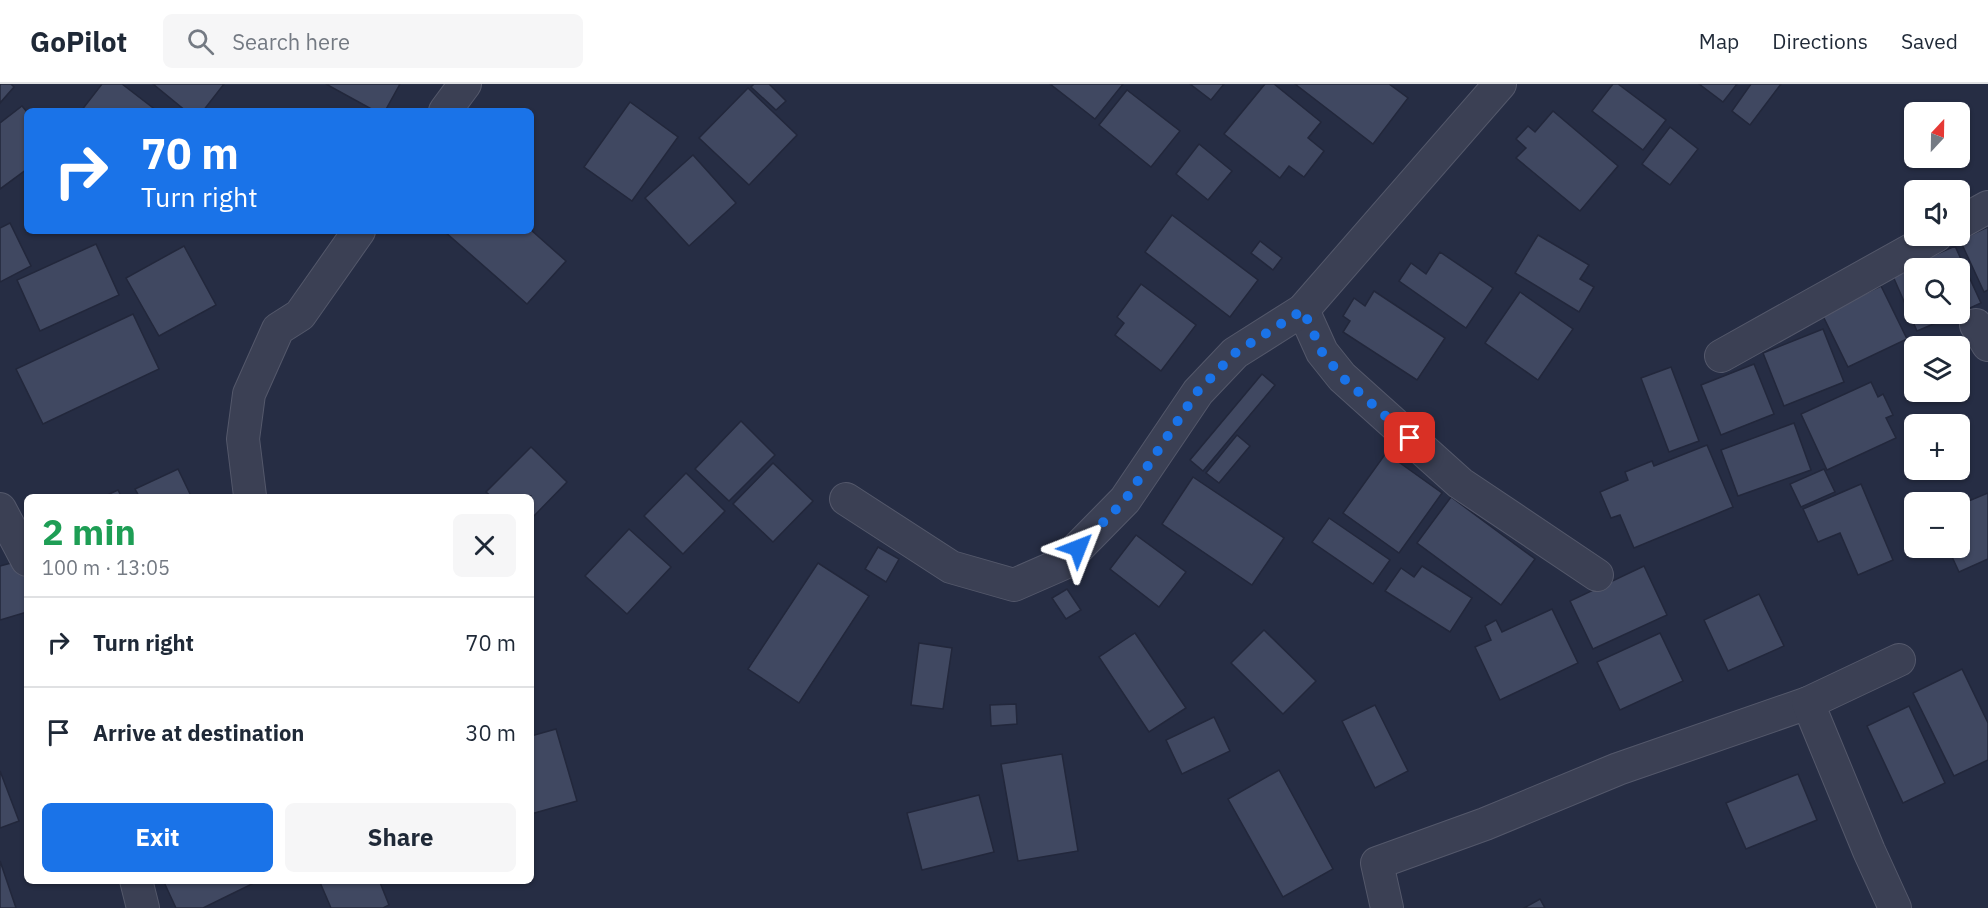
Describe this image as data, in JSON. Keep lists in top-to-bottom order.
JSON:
{
  "north": "top",
  "page": {
    "header": "GoPilot",
    "search": "Search here",
    "nav": ["Map", "Directions", "Saved"],
    "map_buttons": ["+", "−"],
    "turn": ["70 m", "Turn right"],
    "heading": ["2 min", "100 m · 13:05"],
    "list": [
      {
        "name": "Turn right",
        "value": "70 m"
      },
      {
        "name": "Arrive at destination",
        "value": "30 m"
      }
    ],
    "buttons": ["Exit", "Share"]
  }
}
